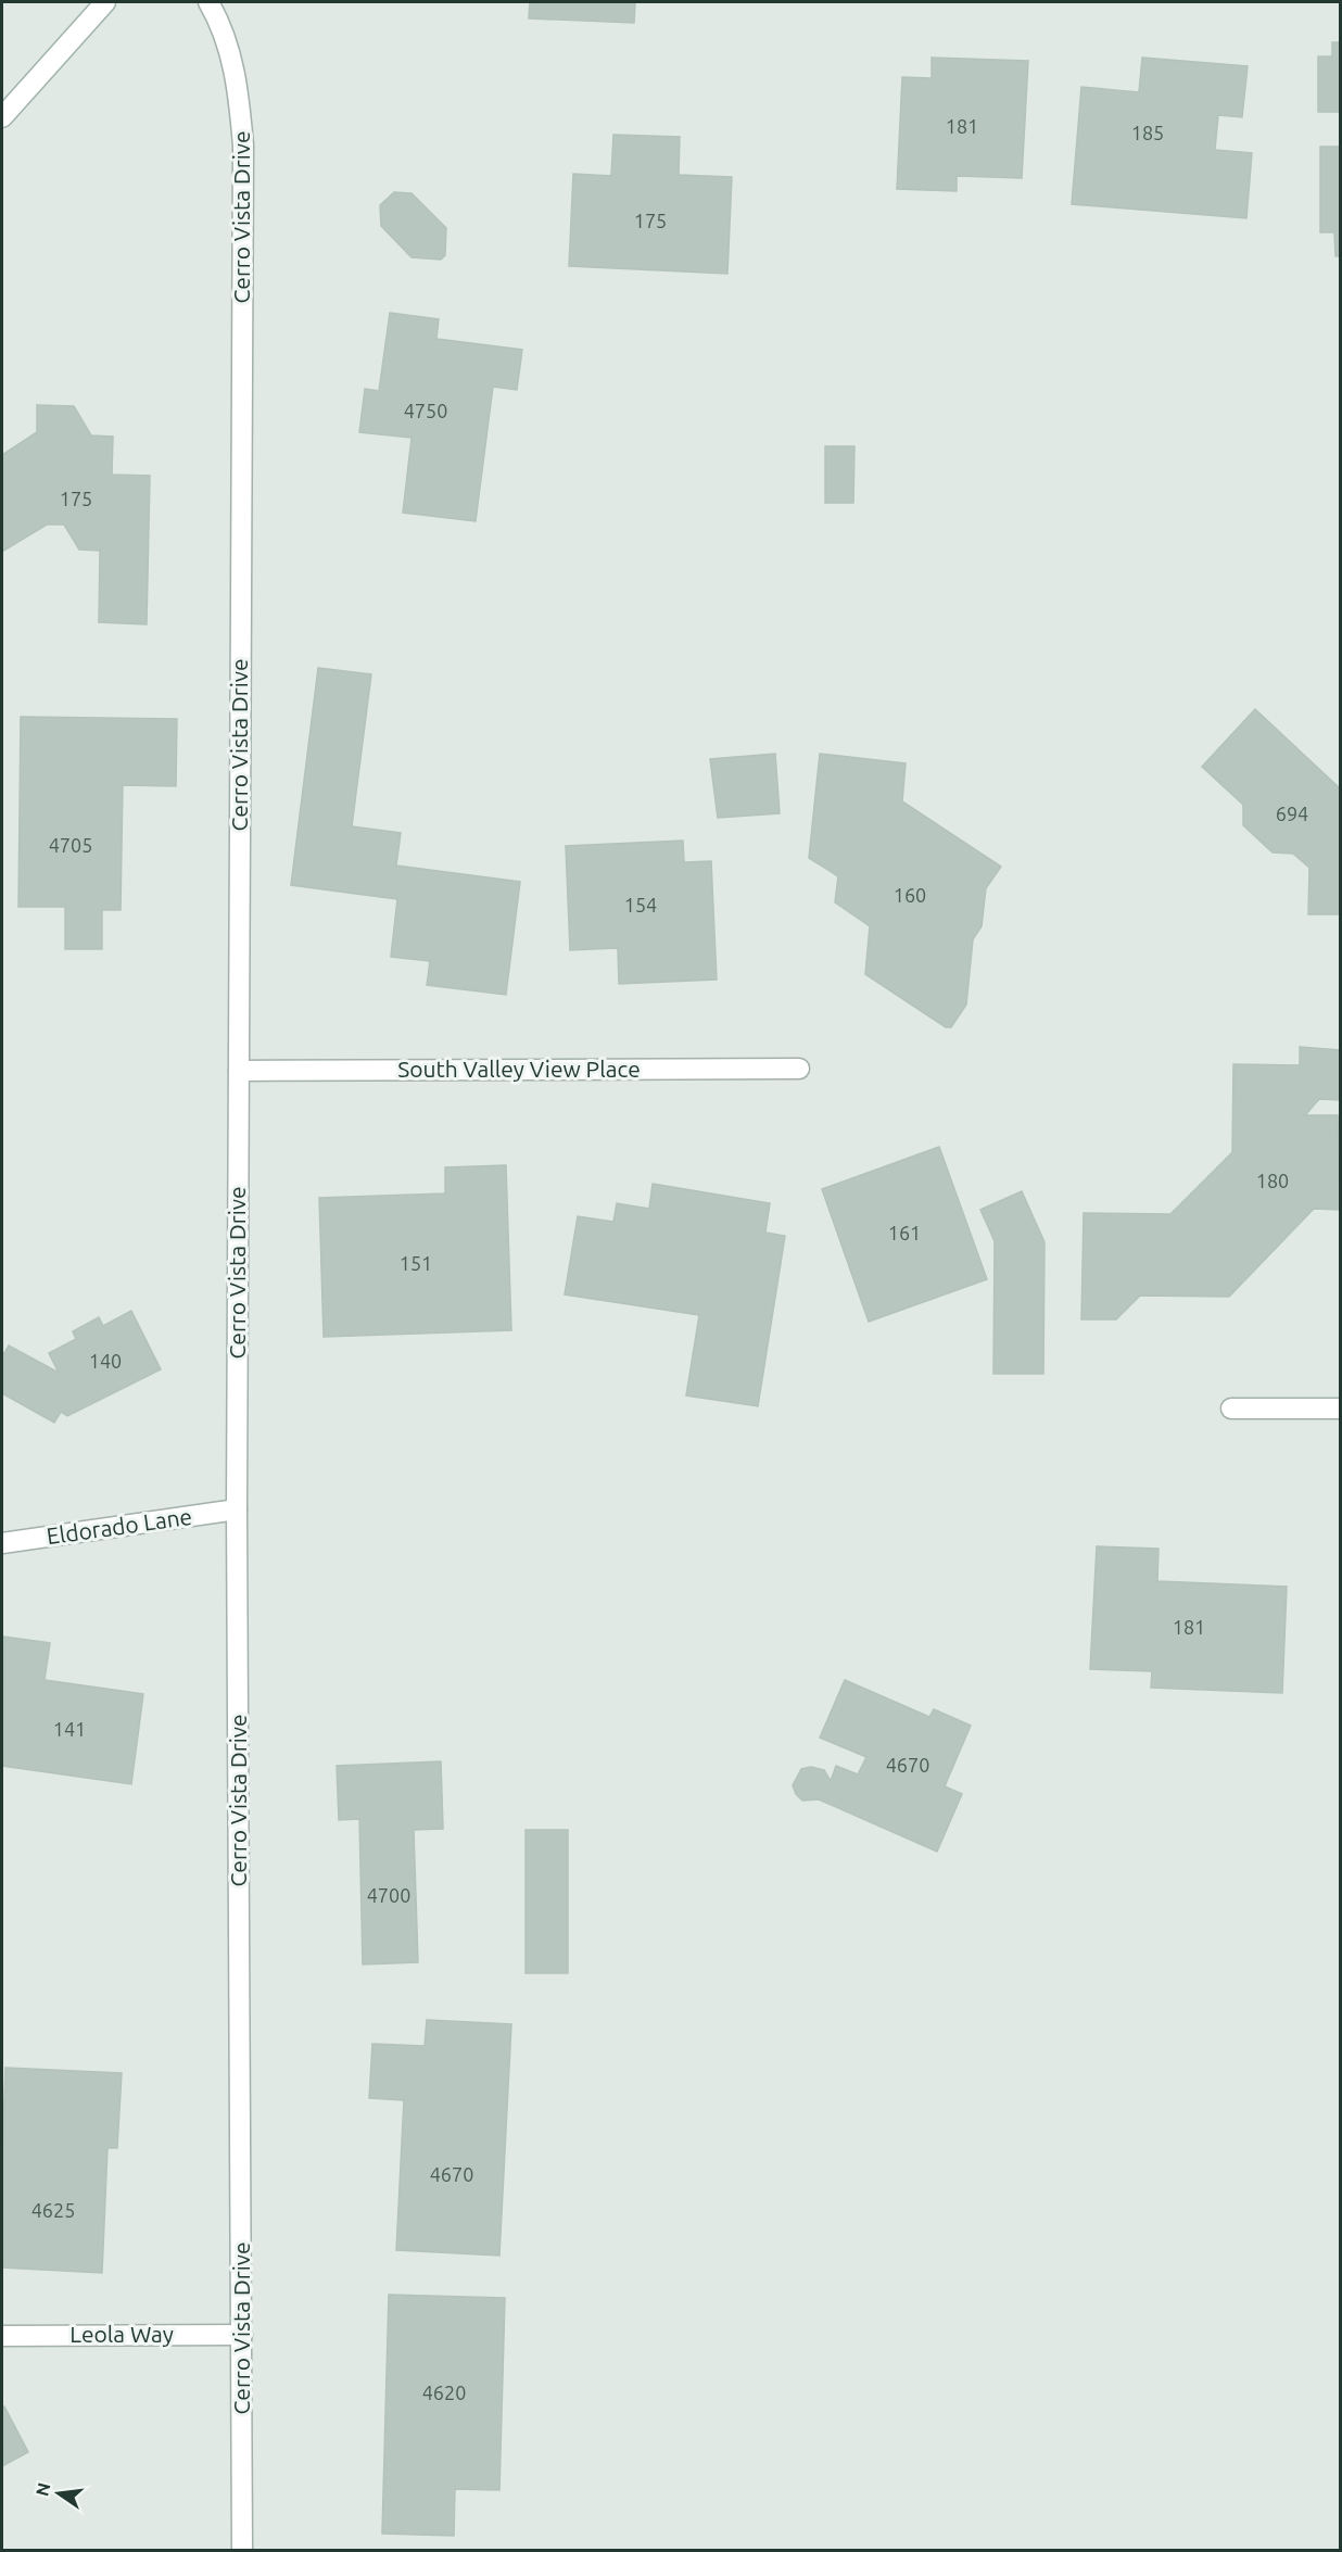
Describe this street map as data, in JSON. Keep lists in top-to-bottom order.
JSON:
{
  "streets": {
    "street": [
      "Cerro Vista Drive",
      "South Valley View Place",
      "Eldorado Lane",
      "Leola Way"
    ]
  },
  "crossings": [
    ["Cerro Vista Drive", "South Valley View Place"],
    ["Cerro Vista Drive", "Eldorado Lane"],
    ["Cerro Vista Drive", "Leola Way"]
  ],
  "house_numbers": [
    "181",
    "185",
    "175",
    "4750",
    "175",
    "694",
    "4705",
    "160",
    "154",
    "180",
    "161",
    "151",
    "140",
    "181",
    "141",
    "4670",
    "4700",
    "4670",
    "4625",
    "4620"
  ],
  "north": "left"
}
